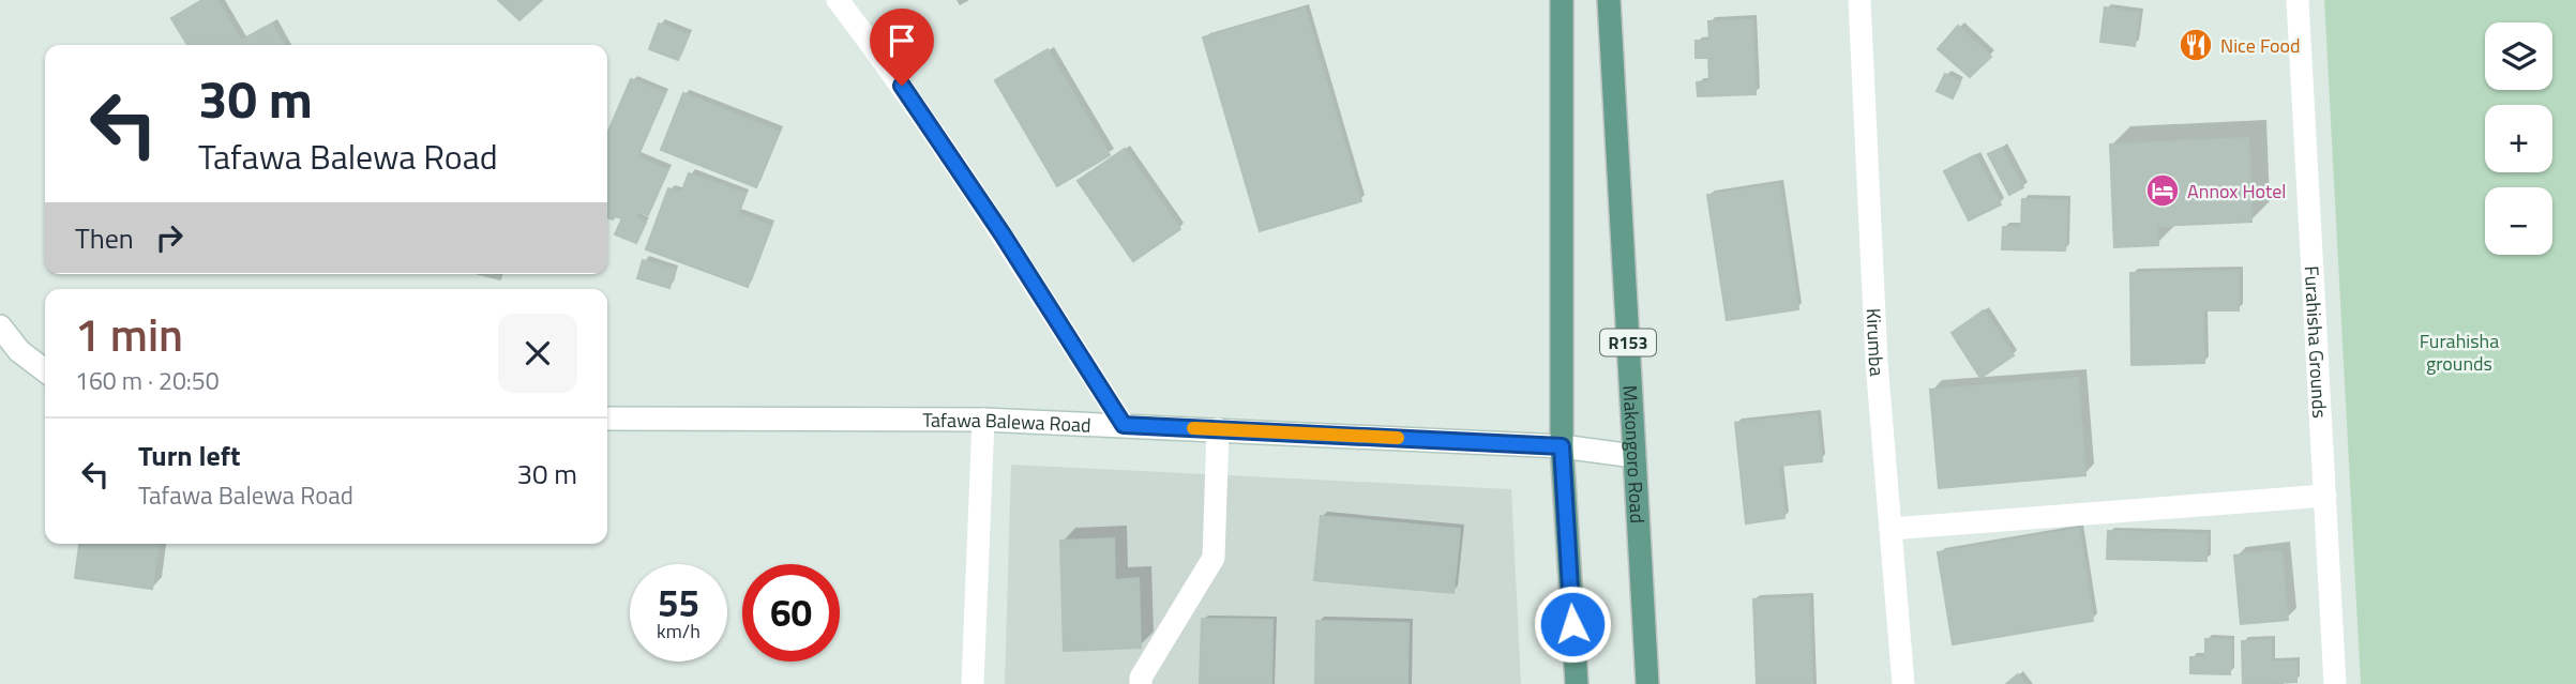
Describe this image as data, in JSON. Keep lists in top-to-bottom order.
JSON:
{
  "streets": {
    "main road": ["R153", "Makongoro Road"],
    "street": ["Furahisha Grounds", "Kirumba", "Tafawa Balewa Road"]
  },
  "crossings": [
    ["Tafawa Balewa Road", "Makongoro Road"]
  ],
  "parks": ["Furahisha grounds"],
  "places": {
    "restaurant": ["Nice Food"],
    "hotel": ["Annox Hotel"]
  },
  "page": {
    "map_buttons": ["+", "−"],
    "turn": ["30 m", "Tafawa Balewa Road"],
    "then": "Then",
    "heading": ["1 min", "160 m · 20:50"],
    "list": [
      {
        "name": "Turn left",
        "note": "Tafawa Balewa Road",
        "value": "30 m"
      }
    ],
    "speed": "55 km/h",
    "limit": "60"
  }
}
